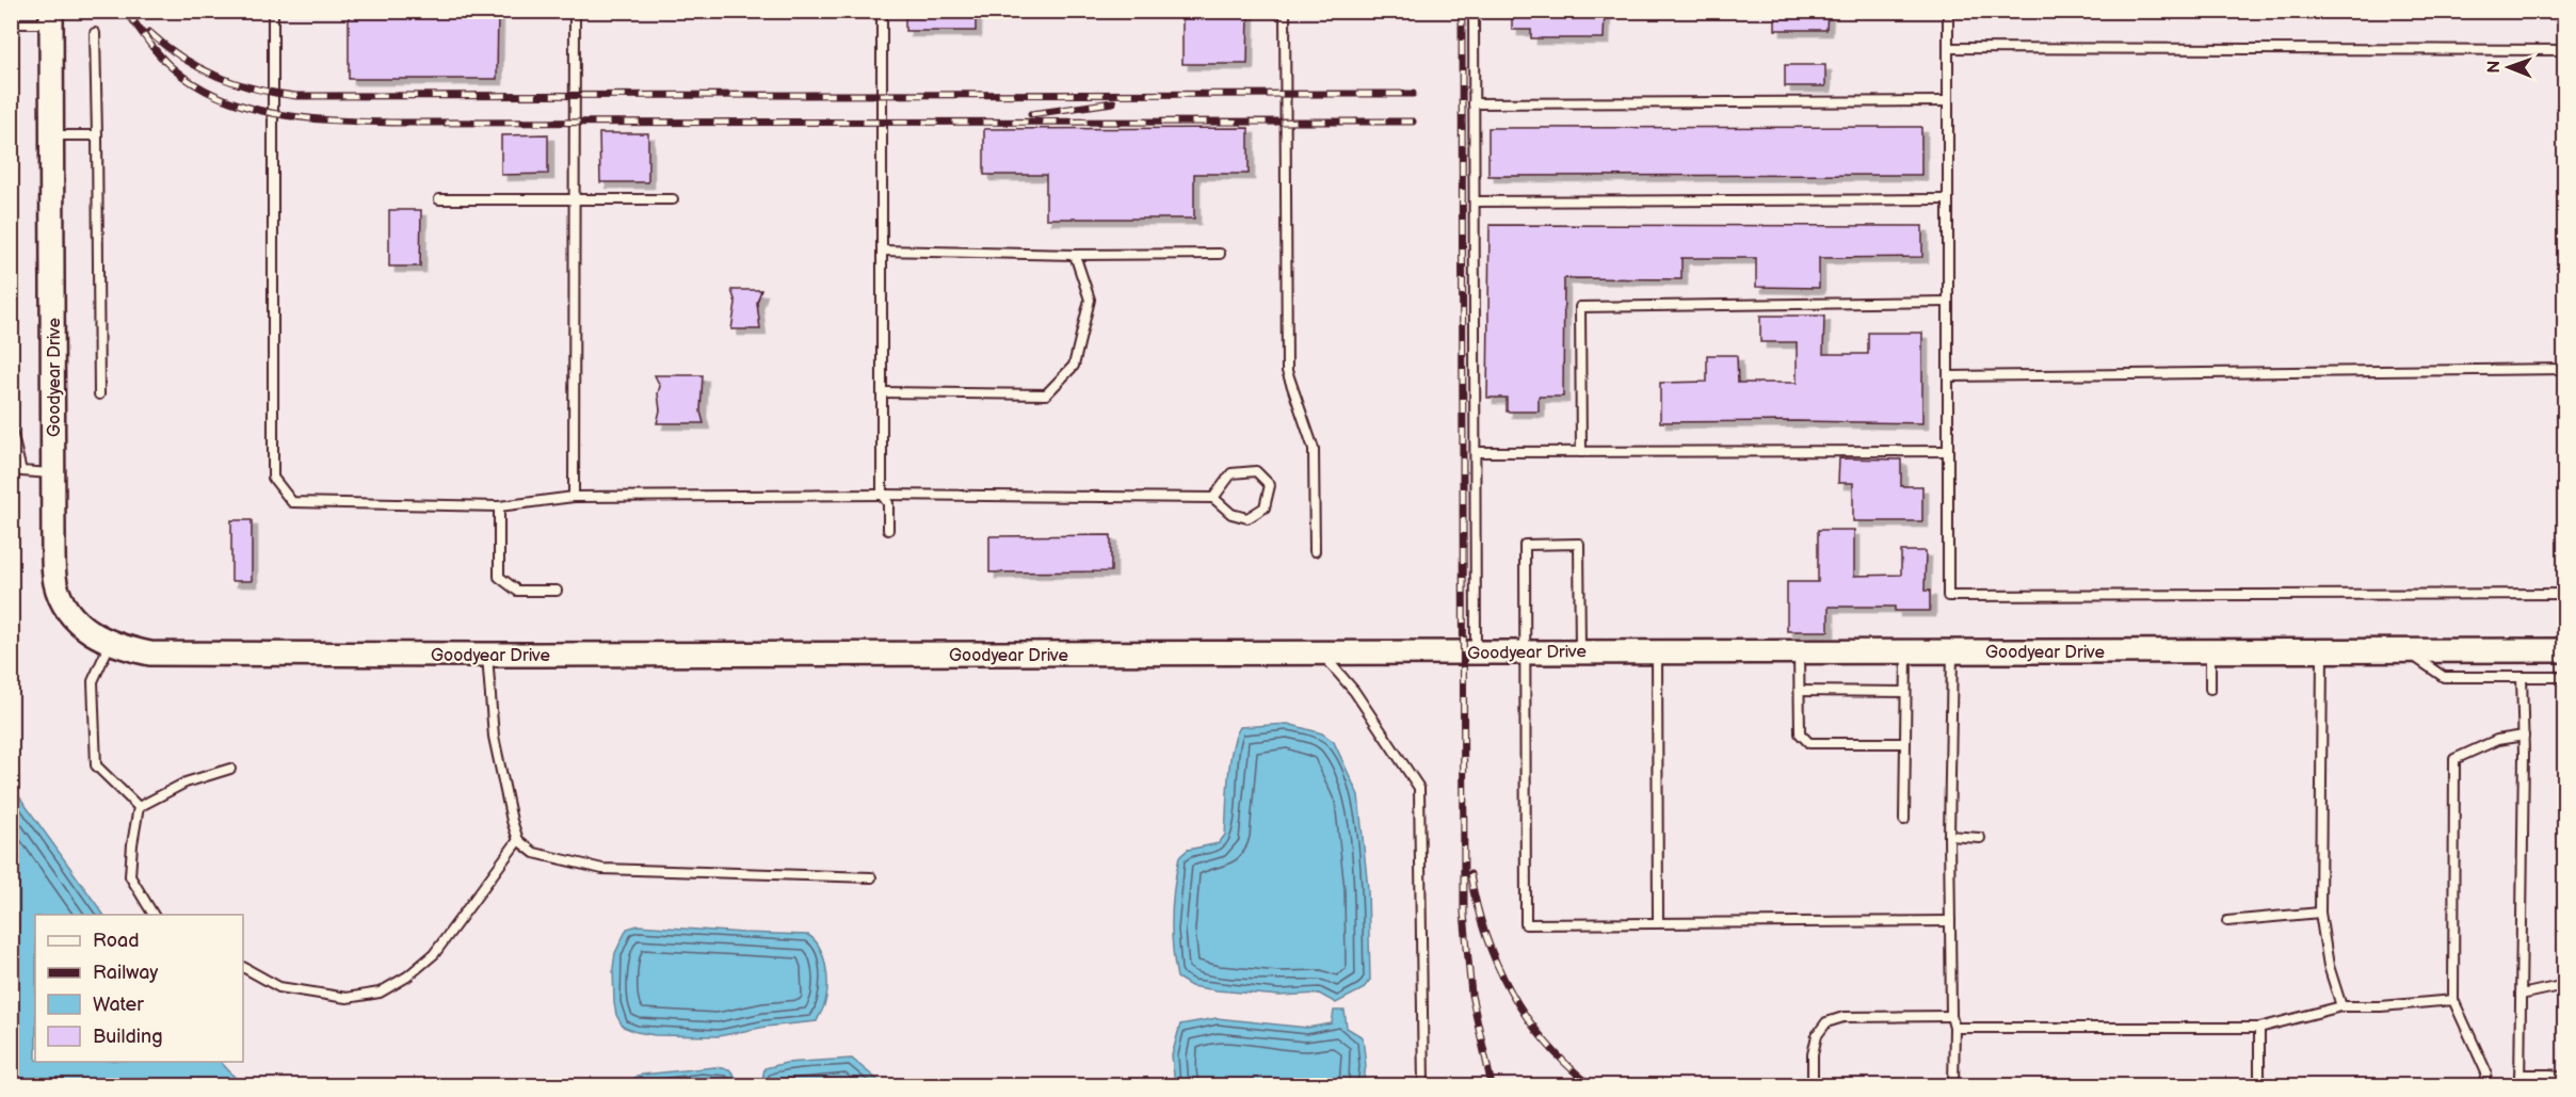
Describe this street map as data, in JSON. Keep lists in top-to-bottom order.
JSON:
{
  "streets": {
    "street": ["Goodyear Drive"]
  },
  "legend": [
    "Road",
    "Railway",
    "Water",
    "Building"
  ],
  "north": "left"
}
